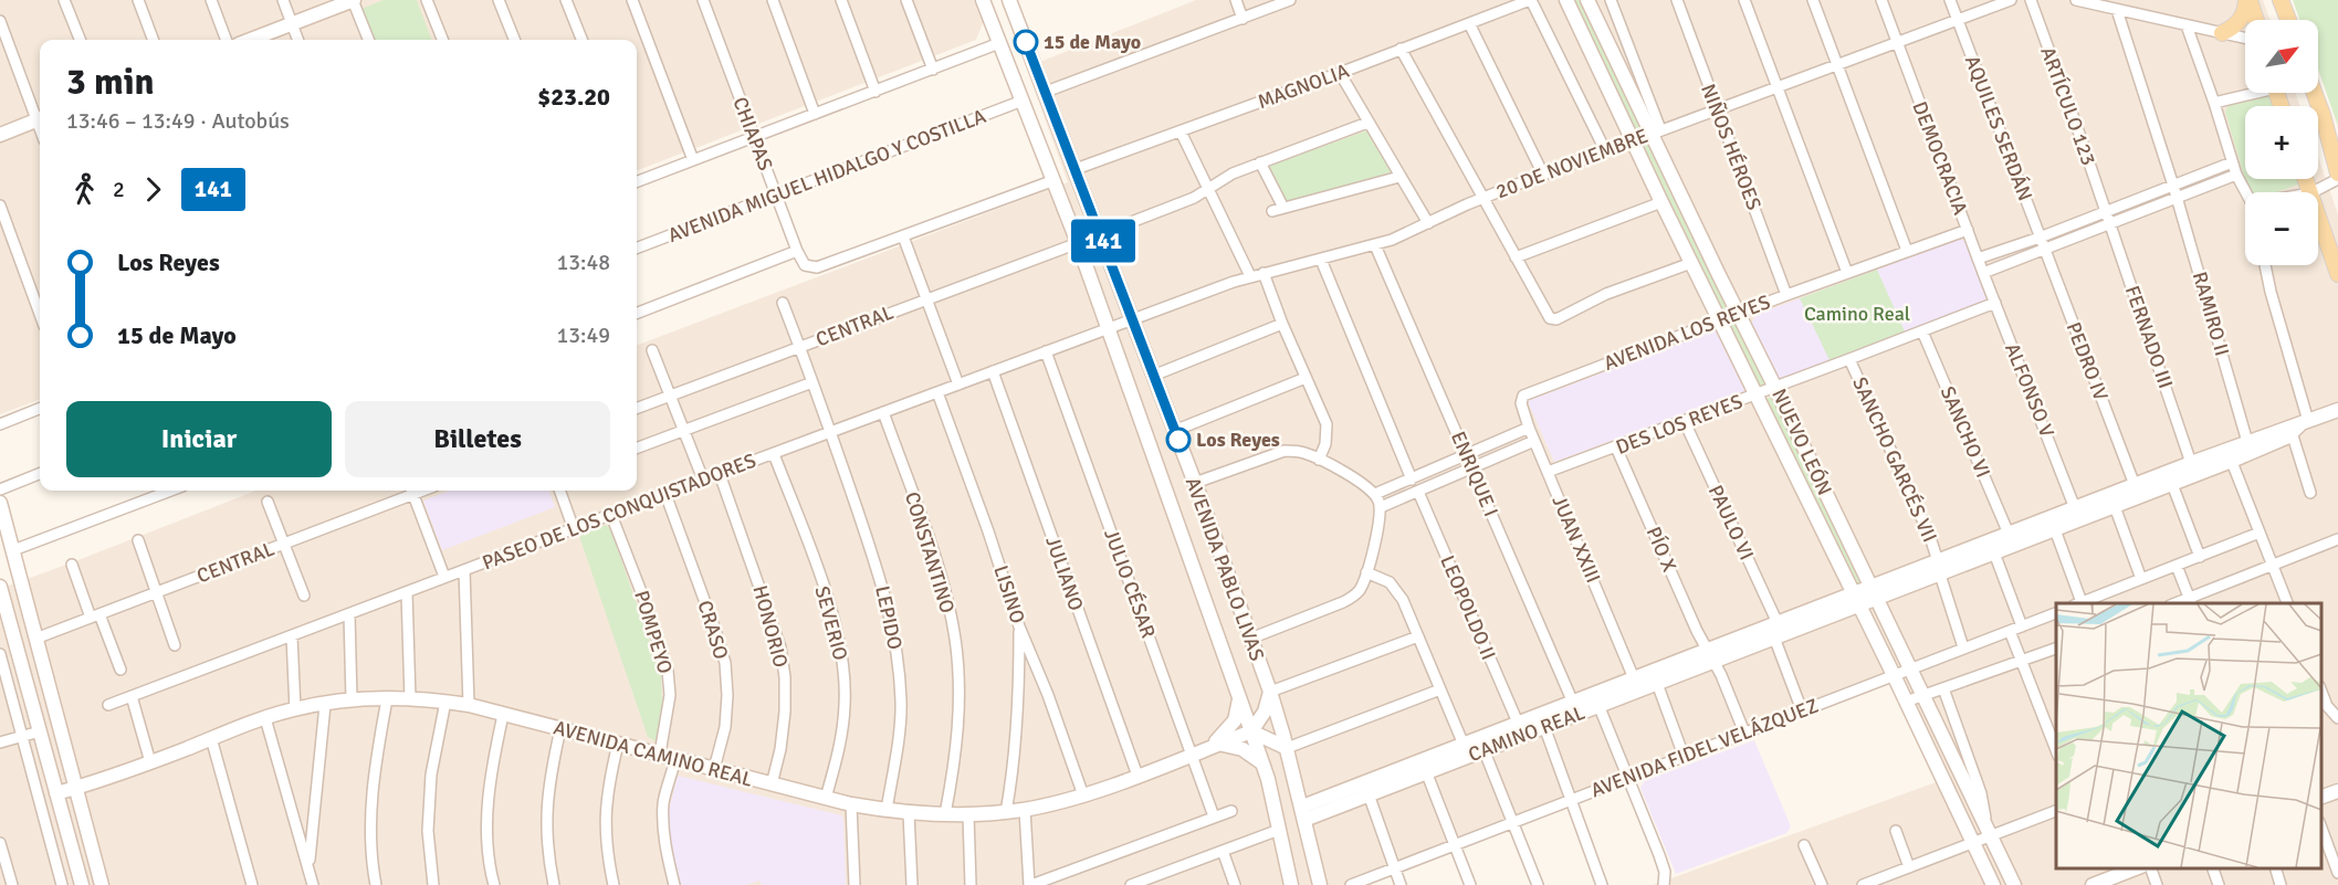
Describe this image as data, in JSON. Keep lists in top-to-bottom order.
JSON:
{
  "streets": {
    "street": [
      "MAGNOLIA",
      "ARTÍCULO 123",
      "AQUILES SERDÁN",
      "CHIAPAS",
      "NIÑOS HÉROES",
      "DEMOCRACIA",
      "20 DE NOVIEMBRE",
      "AVENIDA MIGUEL HIDALGO Y COSTILLA",
      "RAMIRO II",
      "CENTRAL",
      "AVENIDA LOS REYES",
      "FERNADO III",
      "PEDRO IV",
      "ALFONSO V",
      "DES LOS REYES",
      "SANCHO VI",
      "NUEVO LEÓN",
      "SANCHO GARCÉS VII",
      "ENRIQUE I",
      "PASEO DE LOS CONQUISTADORES",
      "PAULO VI",
      "JUAN XXIII",
      "PÍO X",
      "CONSTANTINO",
      "AVENIDA PABLO LIVAS",
      "JULIANO",
      "JULIO CÉSAR",
      "LISINO",
      "LEOPOLDO II",
      "LEPIDO",
      "SEVERIO",
      "HONORIO",
      "CRASO",
      "POMPEYO",
      "CAMINO REAL",
      "AVENIDA FIDEL VELÁZQUEZ",
      "AVENIDA CAMINO REAL"
    ]
  },
  "crossings": [
    ["MAGNOLIA", "AVENIDA PABLO LIVAS"],
    ["ARTÍCULO 123", "FERNADO III"],
    ["AQUILES SERDÁN", "20 DE NOVIEMBRE"],
    ["AQUILES SERDÁN", "PEDRO IV"],
    ["CHIAPAS", "AVENIDA MIGUEL HIDALGO Y COSTILLA"],
    ["NIÑOS HÉROES", "20 DE NOVIEMBRE"],
    ["NIÑOS HÉROES", "AVENIDA LOS REYES"],
    ["DEMOCRACIA", "20 DE NOVIEMBRE"],
    ["DEMOCRACIA", "AVENIDA LOS REYES"],
    ["DEMOCRACIA", "ALFONSO V"],
    ["20 DE NOVIEMBRE", "NUEVO LEÓN"],
    ["20 DE NOVIEMBRE", "ENRIQUE I"],
    ["20 DE NOVIEMBRE", "PASEO DE LOS CONQUISTADORES"],
    ["20 DE NOVIEMBRE", "AVENIDA PABLO LIVAS"],
    ["AVENIDA MIGUEL HIDALGO Y COSTILLA", "AVENIDA PABLO LIVAS"],
    ["RAMIRO II", "CAMINO REAL"],
    ["CENTRAL", "AVENIDA PABLO LIVAS"],
    ["CENTRAL", "LEPIDO"],
    ["AVENIDA LOS REYES", "NUEVO LEÓN"],
    ["AVENIDA LOS REYES", "JUAN XXIII"],
    ["FERNADO III", "CAMINO REAL"],
    ["PEDRO IV", "CAMINO REAL"],
    ["ALFONSO V", "DES LOS REYES"],
    ["ALFONSO V", "CAMINO REAL"],
    ["DES LOS REYES", "SANCHO VI"],
    ["DES LOS REYES", "NUEVO LEÓN"],
    ["DES LOS REYES", "SANCHO GARCÉS VII"],
    ["DES LOS REYES", "PAULO VI"],
    ["DES LOS REYES", "JUAN XXIII"],
    ["DES LOS REYES", "PÍO X"],
    ["SANCHO VI", "CAMINO REAL"],
    ["NUEVO LEÓN", "CAMINO REAL"],
    ["NUEVO LEÓN", "AVENIDA FIDEL VELÁZQUEZ"],
    ["SANCHO GARCÉS VII", "CAMINO REAL"],
    ["SANCHO GARCÉS VII", "AVENIDA FIDEL VELÁZQUEZ"],
    ["ENRIQUE I", "CAMINO REAL"],
    ["PASEO DE LOS CONQUISTADORES", "CONSTANTINO"],
    ["PASEO DE LOS CONQUISTADORES", "AVENIDA PABLO LIVAS"],
    ["PASEO DE LOS CONQUISTADORES", "JULIANO"],
    ["PASEO DE LOS CONQUISTADORES", "JULIO CÉSAR"],
    ["PASEO DE LOS CONQUISTADORES", "LISINO"],
    ["PASEO DE LOS CONQUISTADORES", "LEPIDO"],
    ["PASEO DE LOS CONQUISTADORES", "SEVERIO"],
    ["PASEO DE LOS CONQUISTADORES", "HONORIO"],
    ["PASEO DE LOS CONQUISTADORES", "CRASO"],
    ["PASEO DE LOS CONQUISTADORES", "POMPEYO"],
    ["PAULO VI", "CAMINO REAL"],
    ["JUAN XXIII", "CAMINO REAL"],
    ["PÍO X", "CAMINO REAL"],
    ["PÍO X", "AVENIDA FIDEL VELÁZQUEZ"],
    ["CONSTANTINO", "AVENIDA CAMINO REAL"],
    ["AVENIDA PABLO LIVAS", "CAMINO REAL"],
    ["AVENIDA PABLO LIVAS", "AVENIDA CAMINO REAL"],
    ["JULIANO", "AVENIDA CAMINO REAL"],
    ["JULIO CÉSAR", "AVENIDA CAMINO REAL"],
    ["LISINO", "AVENIDA CAMINO REAL"],
    ["LEOPOLDO II", "CAMINO REAL"],
    ["LEPIDO", "AVENIDA CAMINO REAL"],
    ["SEVERIO", "AVENIDA CAMINO REAL"],
    ["HONORIO", "AVENIDA CAMINO REAL"],
    ["CRASO", "AVENIDA CAMINO REAL"],
    ["POMPEYO", "AVENIDA CAMINO REAL"]
  ],
  "parks": ["Camino Real"],
  "places": ["15 de Mayo", "Los Reyes"],
  "lines": ["bus line 141"],
  "north": "top right",
  "page": {
    "on_map": "141",
    "map_buttons": ["+", "−"],
    "heading": ["3 min", "13:46 – 13:49 · Autobús", "$23.20"],
    "legs": ["2", "141"],
    "list": [
      {
        "name": "Los Reyes",
        "value": "13:48"
      },
      {
        "name": "15 de Mayo",
        "value": "13:49"
      }
    ],
    "buttons": ["Iniciar", "Billetes"]
  }
}
